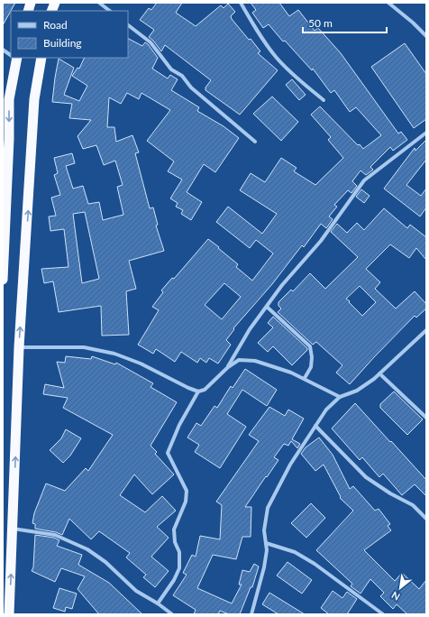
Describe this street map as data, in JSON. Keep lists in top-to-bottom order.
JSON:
{
  "legend": ["Road", "Building"],
  "scale_bar": "50 m",
  "north": "bottom left"
}
